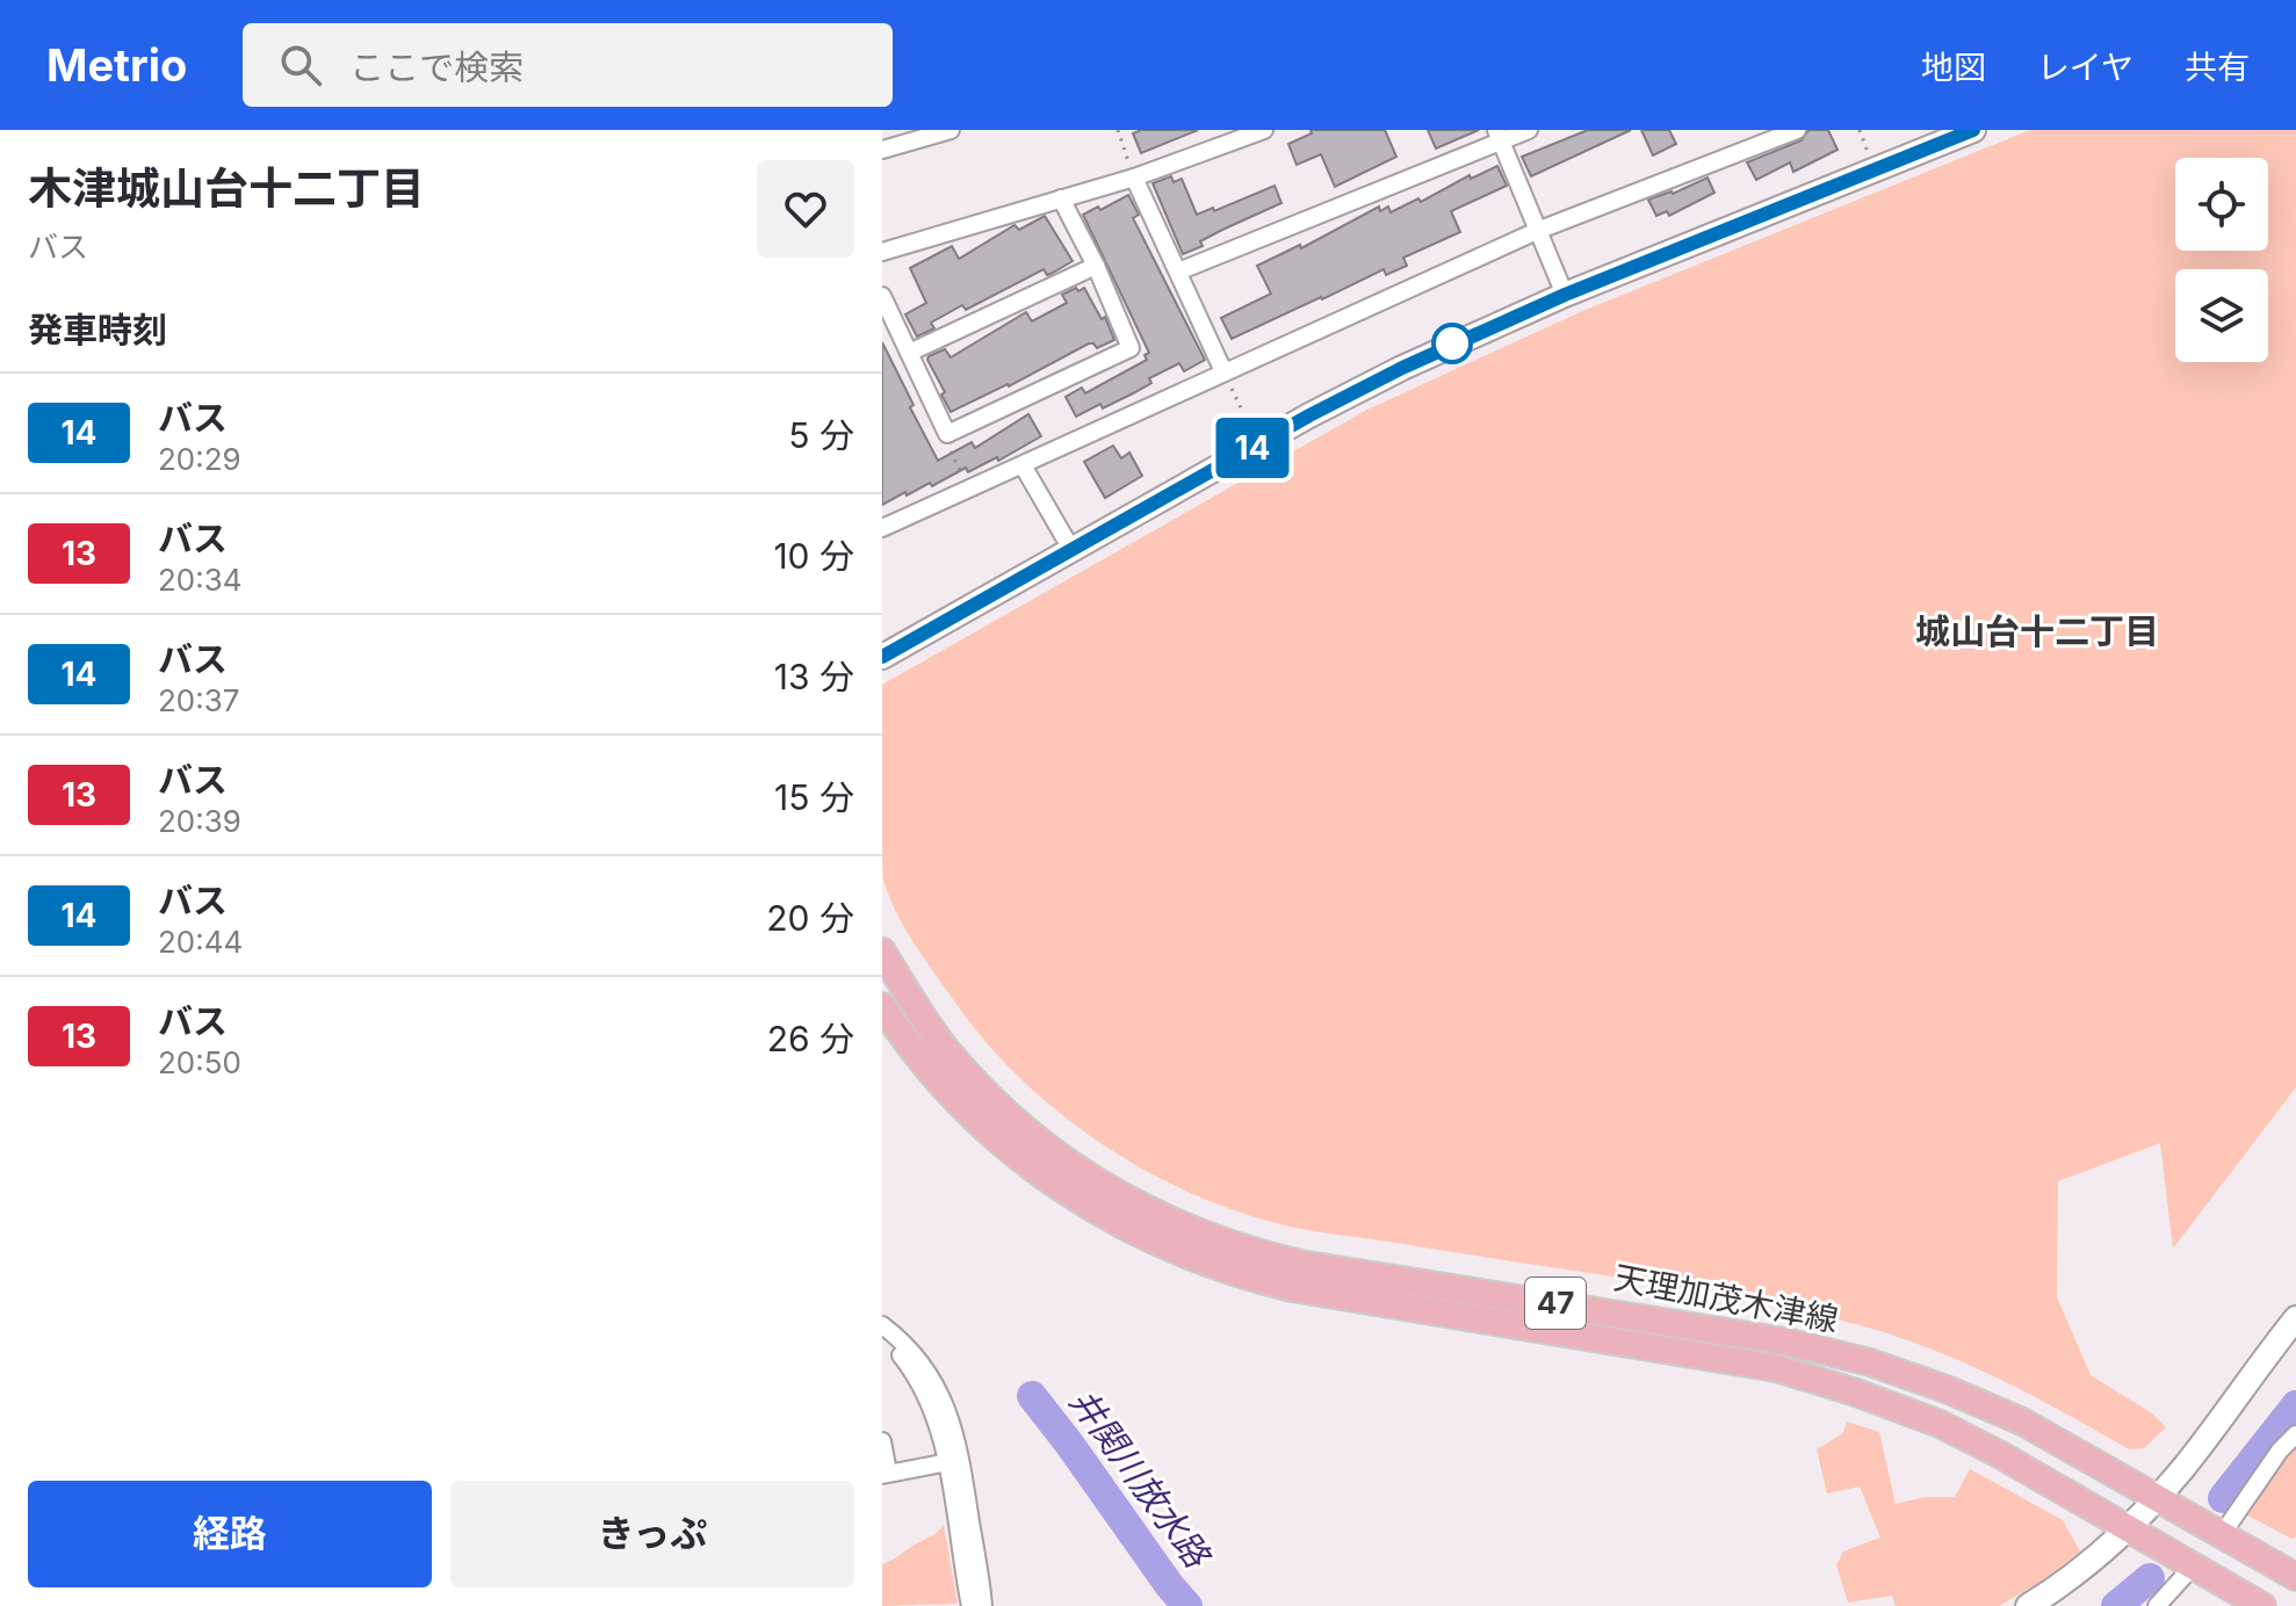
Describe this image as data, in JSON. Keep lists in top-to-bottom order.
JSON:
{
  "streets": {
    "main road": ["天理加茂木津線", "47"]
  },
  "districts": ["城山台十二丁目"],
  "water": ["井関川放水路"],
  "lines": ["bus line 14"],
  "page": {
    "header": "Metrio",
    "search": "ここで検索",
    "nav": ["地図", "レイヤ", "共有"],
    "heading": [
      ["木津城山台十二丁目", "バス"],
      "発車時刻"
    ],
    "on_map": "14",
    "list": [
      {
        "mark": "14",
        "name": "バス",
        "note": "20:29",
        "value": "5 分"
      },
      {
        "mark": "13",
        "name": "バス",
        "note": "20:34",
        "value": "10 分"
      },
      {
        "mark": "14",
        "name": "バス",
        "note": "20:37",
        "value": "13 分"
      },
      {
        "mark": "13",
        "name": "バス",
        "note": "20:39",
        "value": "15 分"
      },
      {
        "mark": "14",
        "name": "バス",
        "note": "20:44",
        "value": "20 分"
      },
      {
        "mark": "13",
        "name": "バス",
        "note": "20:50",
        "value": "26 分"
      }
    ],
    "buttons": ["経路", "きっぷ"]
  }
}
